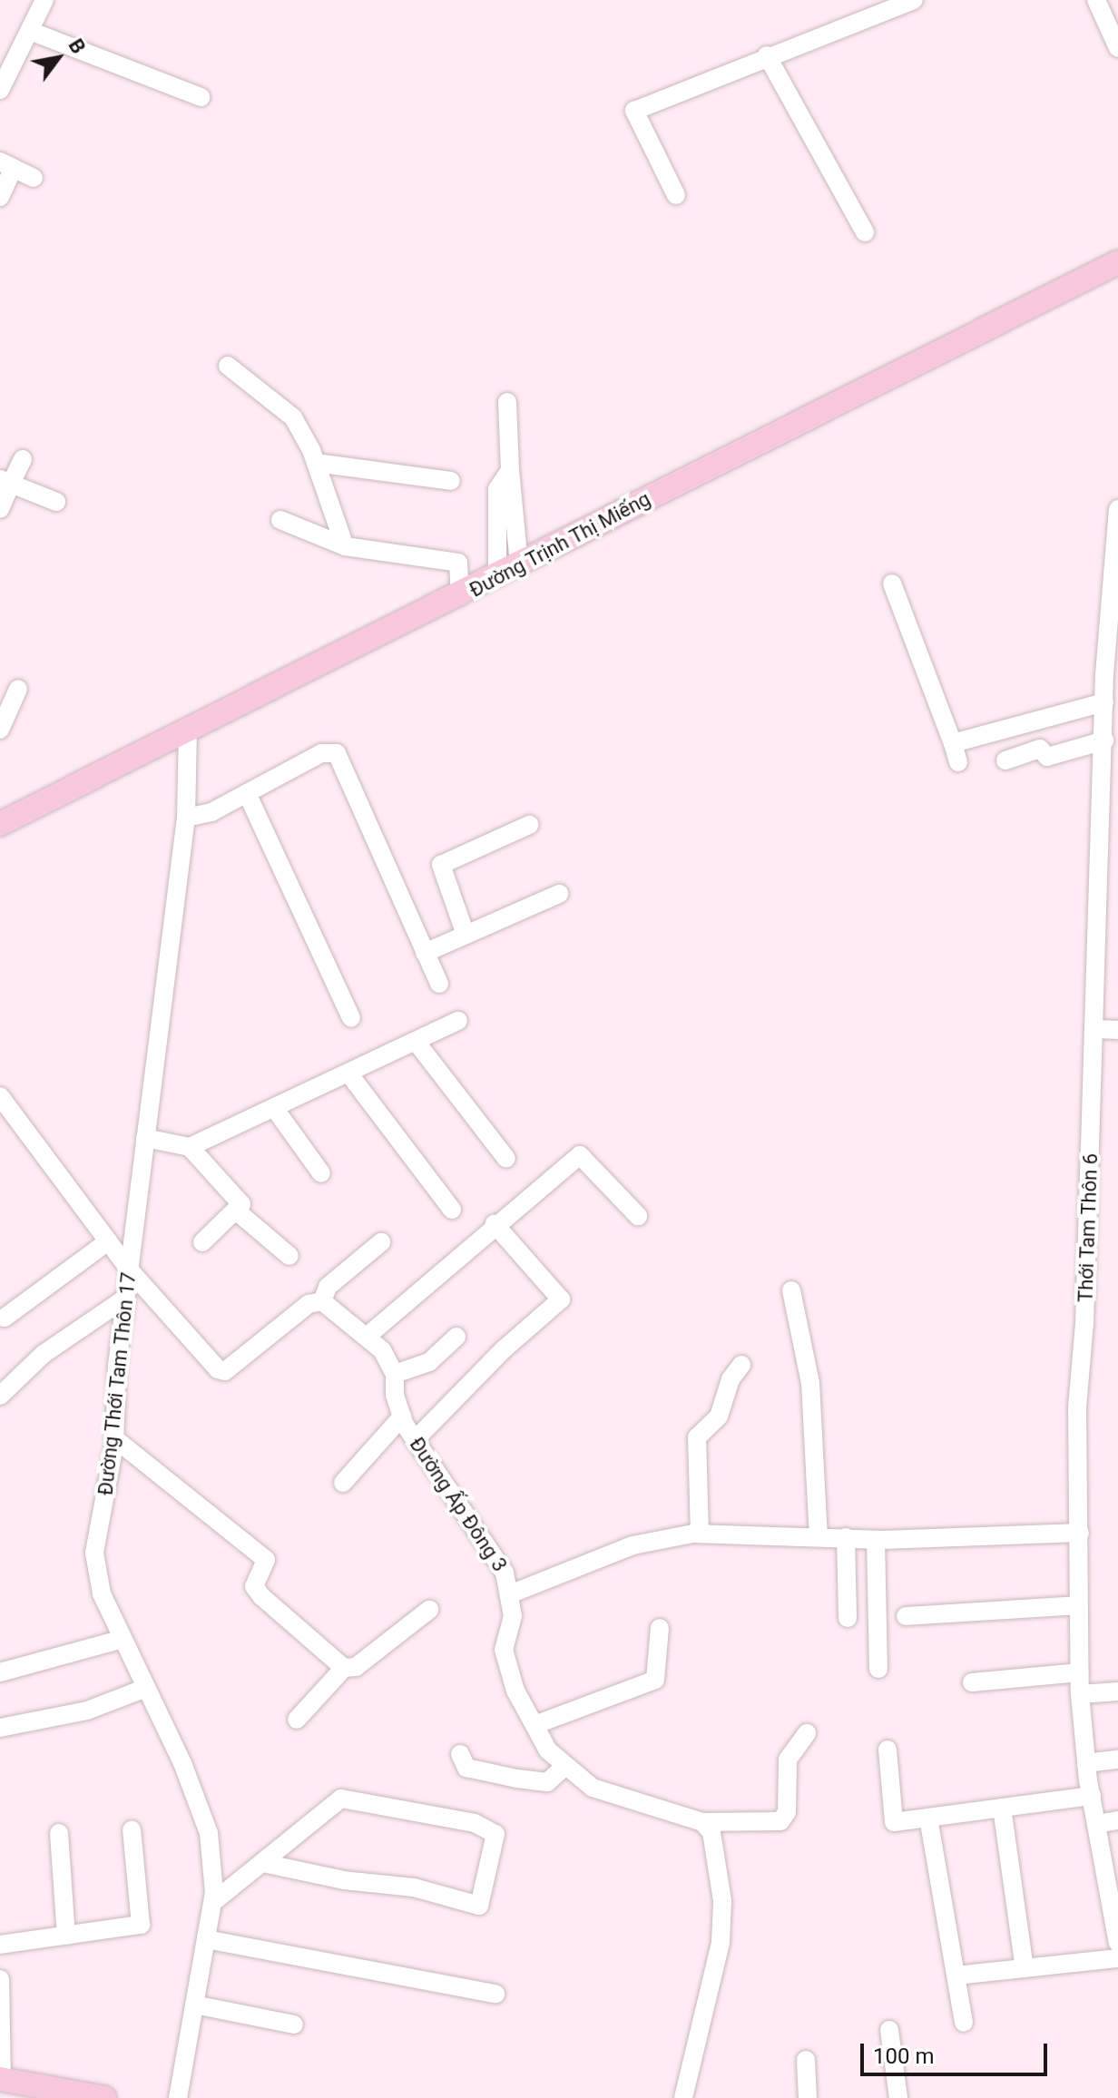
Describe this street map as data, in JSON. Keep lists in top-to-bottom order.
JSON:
{
  "streets": {
    "main road": ["Đường Trịnh Thị Miếng"],
    "street": ["Thới Tam Thôn 6", "Đường Thới Tam Thôn 17", "Đường Ấp Đông 3"]
  },
  "crossings": [
    ["Đường Trịnh Thị Miếng", "Đường Thới Tam Thôn 17"]
  ],
  "scale_bar": "100 m",
  "north": "top right"
}
